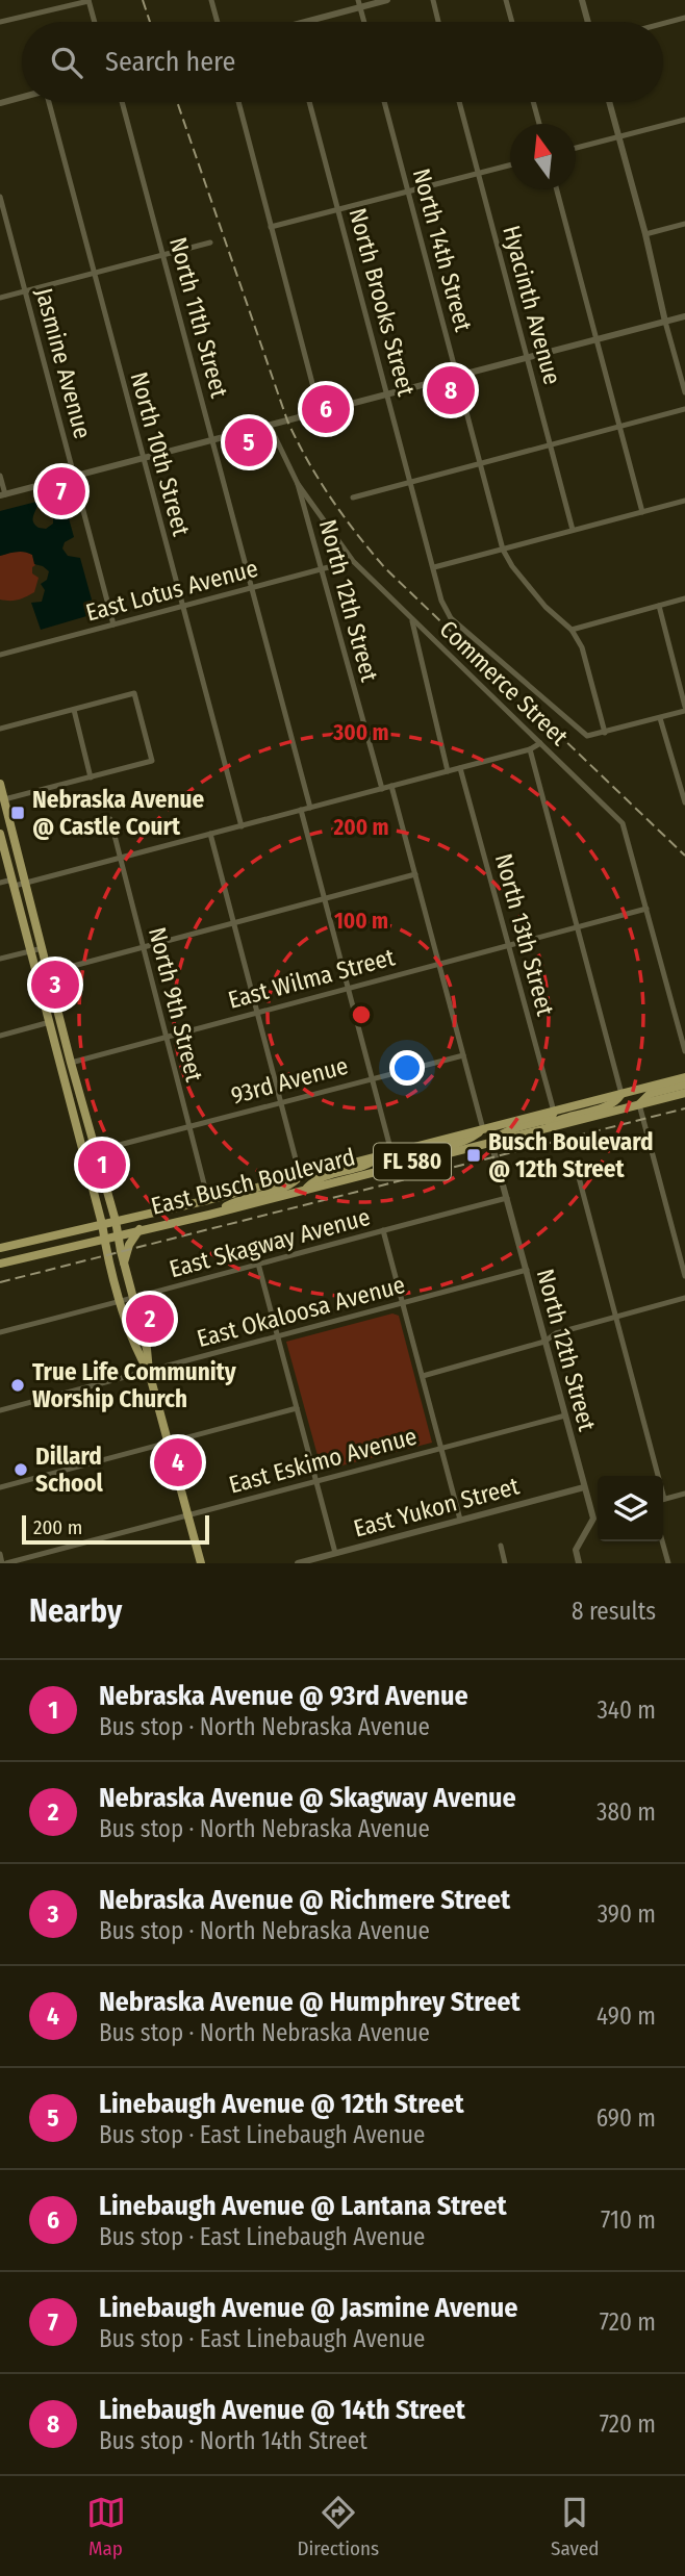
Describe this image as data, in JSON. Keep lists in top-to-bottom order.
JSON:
{
  "streets": {
    "main road": ["FL 580", "East Busch Boulevard"],
    "street": [
      "North 14th Street",
      "North Brooks Street",
      "Hyacinth Avenue",
      "North 11th Street",
      "Jasmine Avenue",
      "North 10th Street",
      "East Lotus Avenue",
      "North 12th Street",
      "Commerce Street",
      "North 13th Street",
      "East Wilma Street",
      "North 9th Street",
      "93rd Avenue",
      "East Skagway Avenue",
      "East Okaloosa Avenue",
      "East Eskimo Avenue",
      "East Yukon Street"
    ]
  },
  "crossings": [
    ["North 14th Street", "North Brooks Street"],
    ["North 11th Street", "East Lotus Avenue"],
    ["Jasmine Avenue", "East Lotus Avenue"],
    ["North 10th Street", "East Lotus Avenue"],
    ["East Lotus Avenue", "North 12th Street"],
    ["East Lotus Avenue", "Commerce Street"],
    ["North 12th Street", "Commerce Street"],
    ["North 12th Street", "East Busch Boulevard"],
    ["North 12th Street", "East Skagway Avenue"],
    ["North 12th Street", "East Okaloosa Avenue"],
    ["North 12th Street", "East Eskimo Avenue"],
    ["North 12th Street", "East Yukon Street"],
    ["Commerce Street", "East Wilma Street"],
    ["North 13th Street", "East Wilma Street"],
    ["North 13th Street", "East Busch Boulevard"],
    ["East Wilma Street", "North 9th Street"],
    ["North 9th Street", "93rd Avenue"],
    ["North 9th Street", "East Busch Boulevard"]
  ],
  "places": {
    "transit": ["Nebraska Avenue @ Castle Court", "Busch Boulevard @ 12th Street"],
    "other": ["True Life Community Worship Church", "Dillard School"]
  },
  "scale_bar": "200 m",
  "north": "top",
  "page": {
    "search": "Search here",
    "pins": [
      "8",
      "6",
      "5",
      "7",
      "3",
      "1",
      "2",
      "4"
    ],
    "scale": "200 m",
    "heading": ["Nearby", "8 results"],
    "list": [
      {
        "mark": "1",
        "name": "Nebraska Avenue @ 93rd Avenue",
        "note": "Bus stop · North Nebraska Avenue",
        "value": "340 m"
      },
      {
        "mark": "2",
        "name": "Nebraska Avenue @ Skagway Avenue",
        "note": "Bus stop · North Nebraska Avenue",
        "value": "380 m"
      },
      {
        "mark": "3",
        "name": "Nebraska Avenue @ Richmere Street",
        "note": "Bus stop · North Nebraska Avenue",
        "value": "390 m"
      },
      {
        "mark": "4",
        "name": "Nebraska Avenue @ Humphrey Street",
        "note": "Bus stop · North Nebraska Avenue",
        "value": "490 m"
      },
      {
        "mark": "5",
        "name": "Linebaugh Avenue @ 12th Street",
        "note": "Bus stop · East Linebaugh Avenue",
        "value": "690 m"
      },
      {
        "mark": "6",
        "name": "Linebaugh Avenue @ Lantana Street",
        "note": "Bus stop · East Linebaugh Avenue",
        "value": "710 m"
      },
      {
        "mark": "7",
        "name": "Linebaugh Avenue @ Jasmine Avenue",
        "note": "Bus stop · East Linebaugh Avenue",
        "value": "720 m"
      },
      {
        "mark": "8",
        "name": "Linebaugh Avenue @ 14th Street",
        "note": "Bus stop · North 14th Street",
        "value": "720 m"
      }
    ],
    "nav": ["Map", "Directions", "Saved"]
  },
  "rings": ["300 m", "200 m", "100 m"]
}
